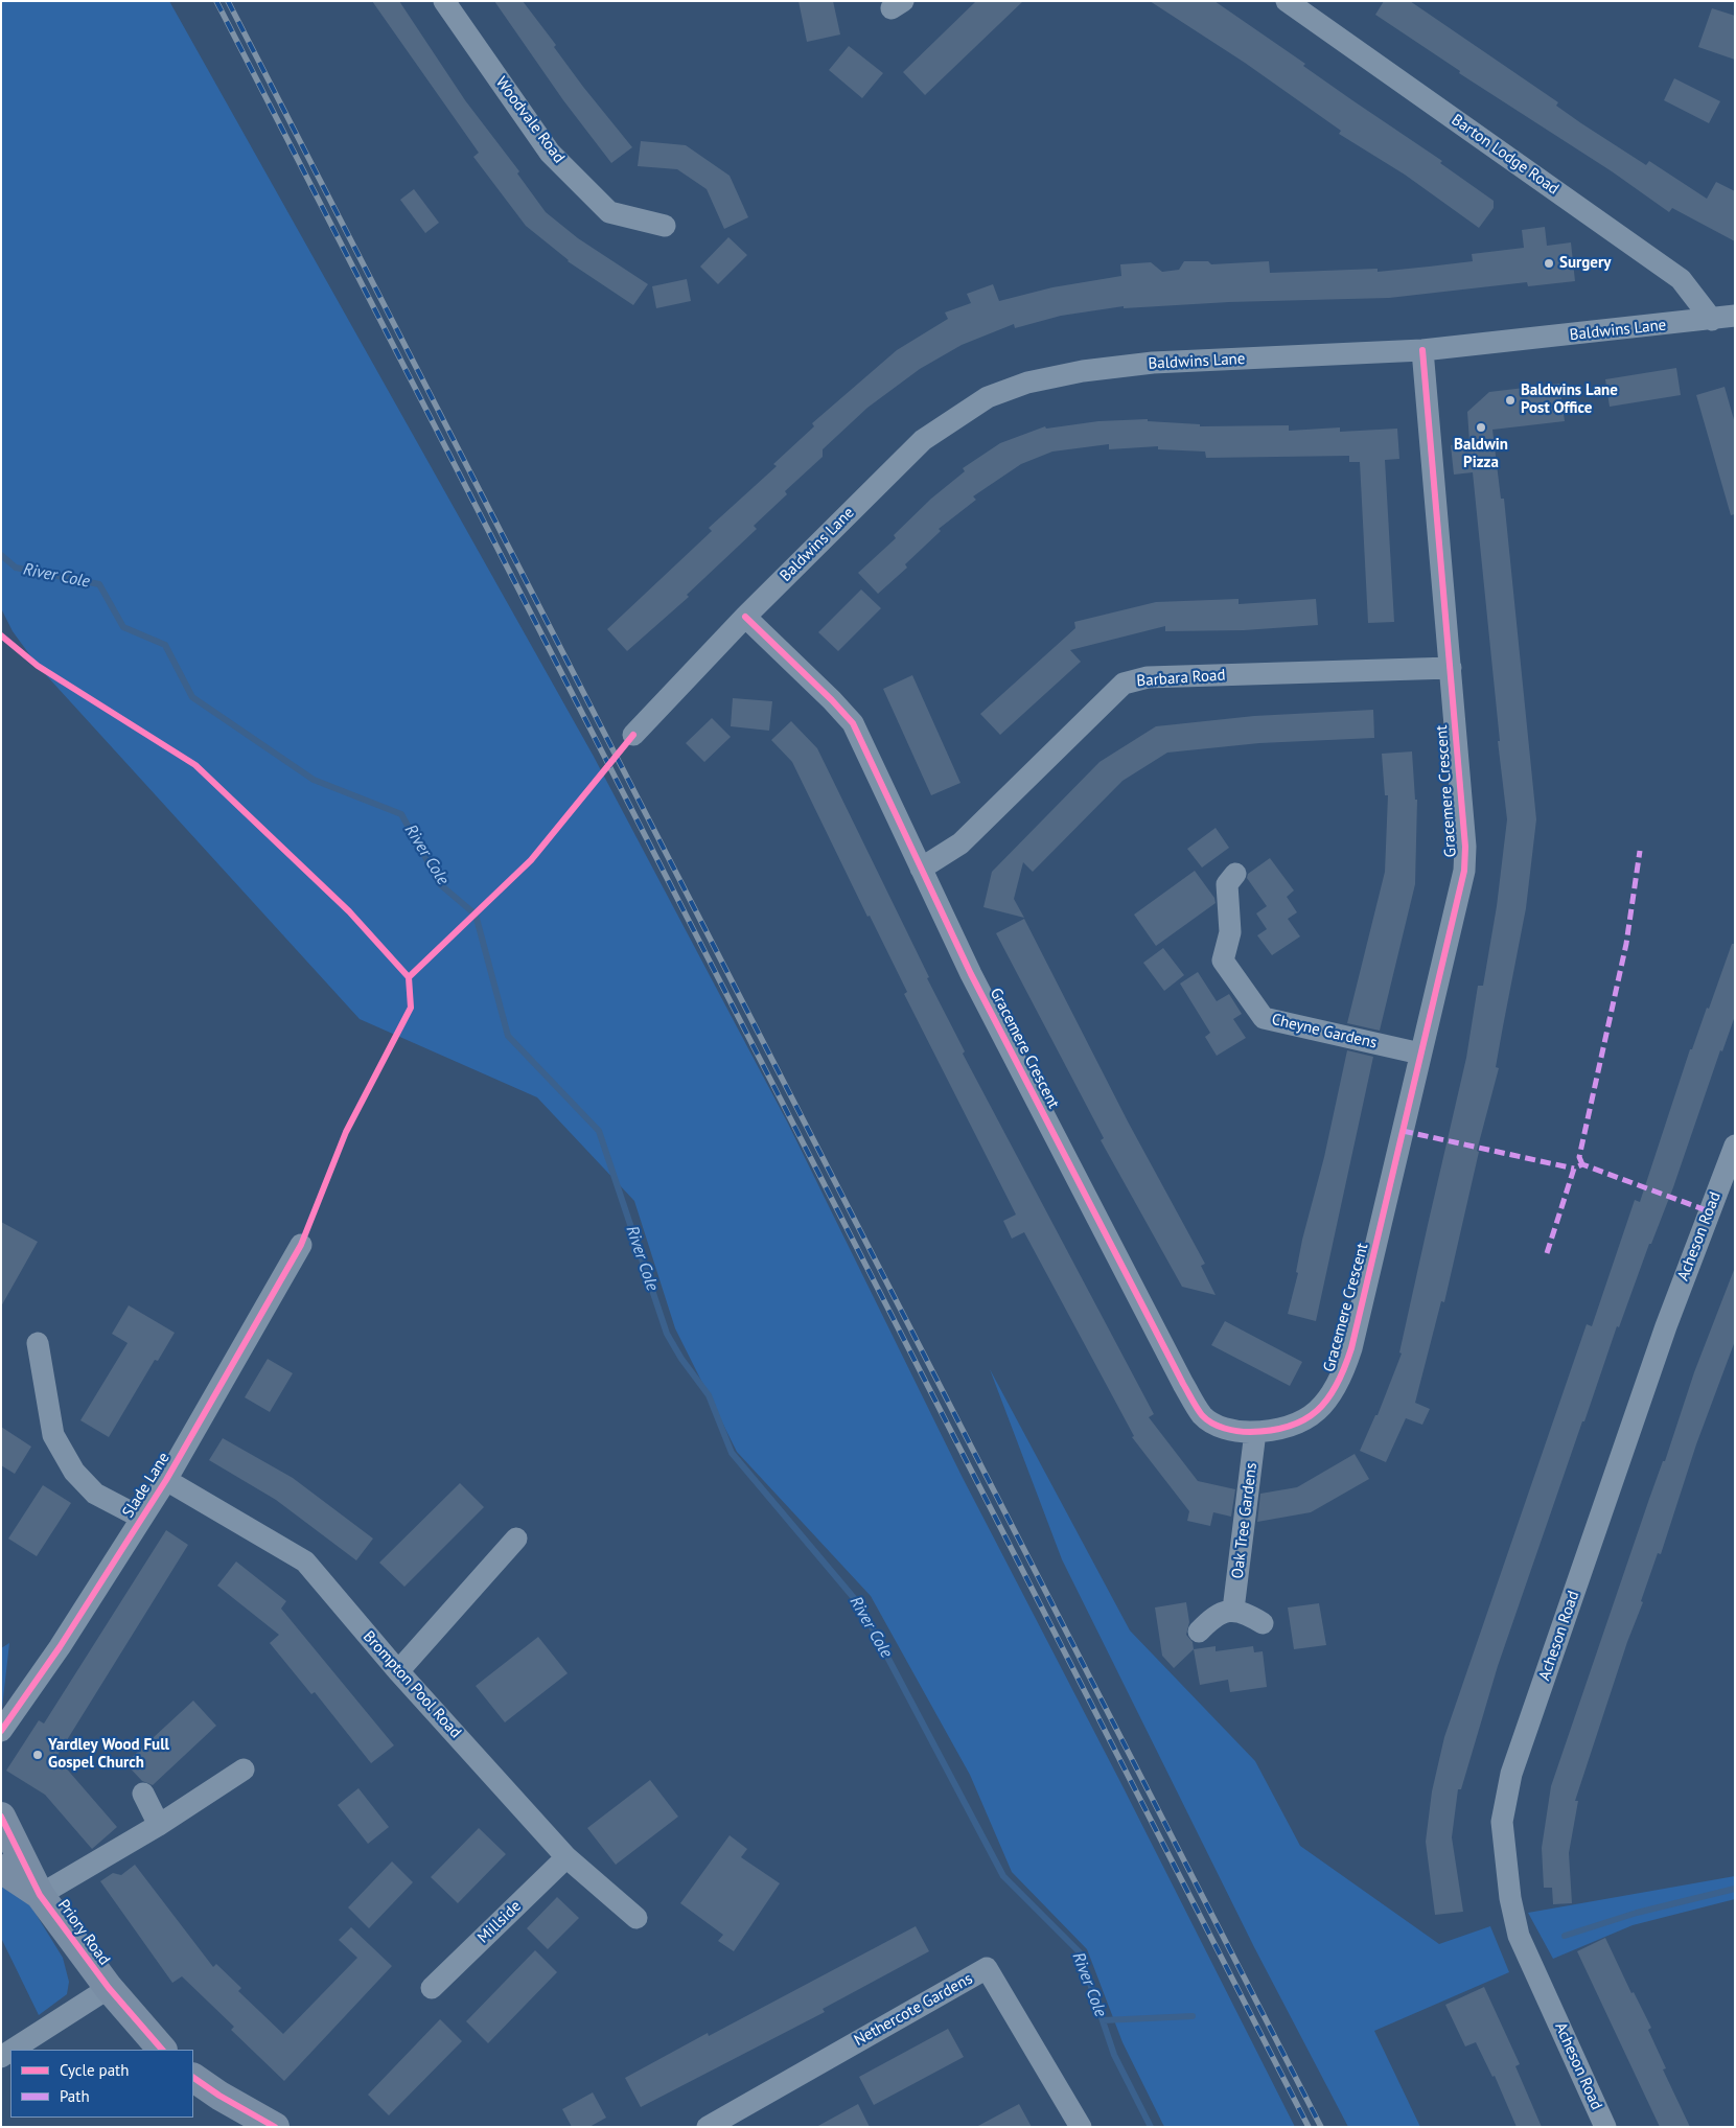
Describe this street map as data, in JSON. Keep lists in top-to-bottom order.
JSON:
{
  "streets": {
    "street": [
      "Woodvale Road",
      "Barton Lodge Road",
      "Baldwins Lane",
      "Barbara Road",
      "Gracemere Crescent",
      "Cheyne Gardens",
      "Acheson Road",
      "Slade Lane",
      "Oak Tree Gardens",
      "Brompton Pool Road",
      "Millside",
      "Priory Road",
      "Nethercote Gardens"
    ]
  },
  "crossings": [
    ["Barton Lodge Road", "Baldwins Lane"],
    ["Baldwins Lane", "Gracemere Crescent"],
    ["Barbara Road", "Gracemere Crescent"],
    ["Gracemere Crescent", "Cheyne Gardens"],
    ["Gracemere Crescent", "Oak Tree Gardens"],
    ["Slade Lane", "Brompton Pool Road"],
    ["Brompton Pool Road", "Millside"]
  ],
  "water": ["River Cole"],
  "places": [
    "Surgery",
    "Baldwins Lane Post Office",
    "Baldwin Pizza",
    "Yardley Wood Full Gospel Church"
  ],
  "legend": ["Cycle path", "Path"]
}
